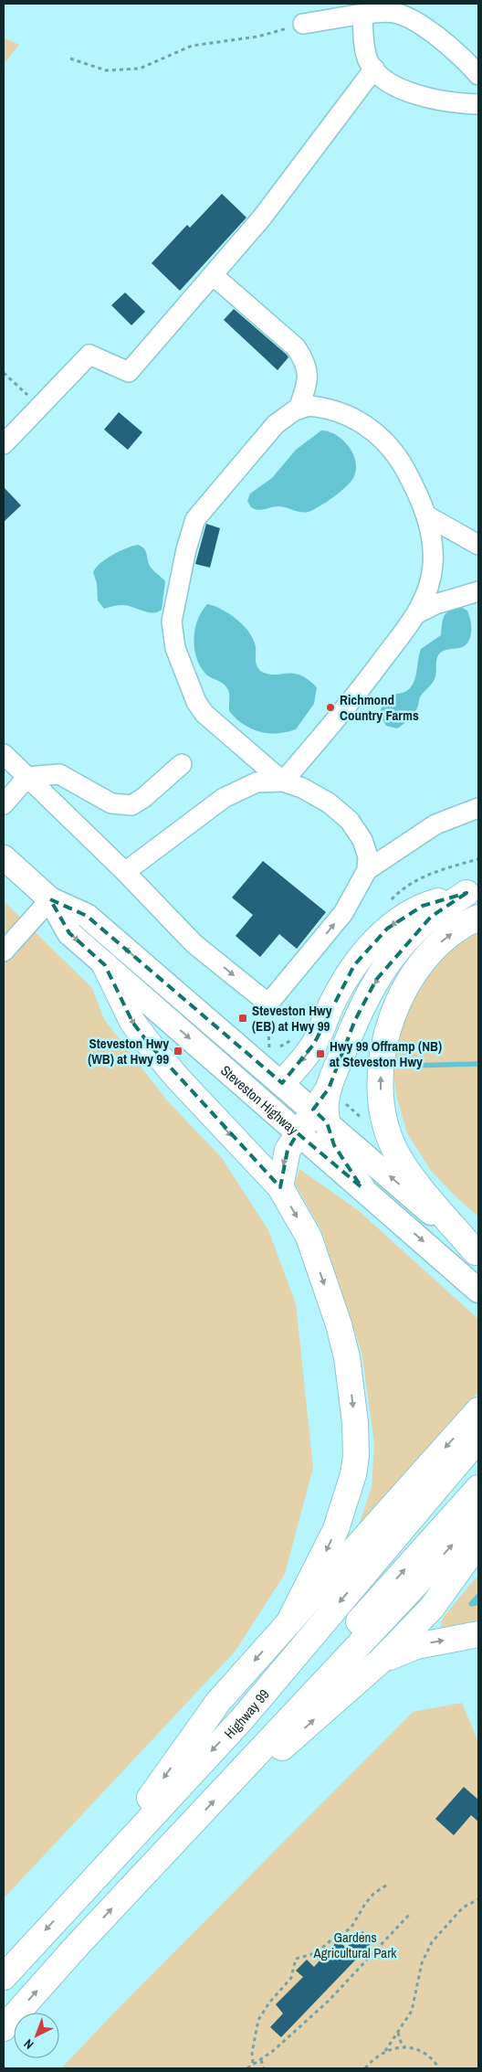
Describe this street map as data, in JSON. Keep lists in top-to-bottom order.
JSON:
{
  "streets": {
    "highway": ["Highway 99"],
    "main road": ["Steveston Highway"]
  },
  "parks": ["Gardens Agricultural Park"],
  "places": {
    "other": ["Richmond Country Farms"],
    "transit": ["Steveston Hwy (EB) at Hwy 99", "Steveston Hwy (WB) at Hwy 99", "Hwy 99 Offramp (NB) at Steveston Hwy"]
  },
  "north": "bottom left"
}
